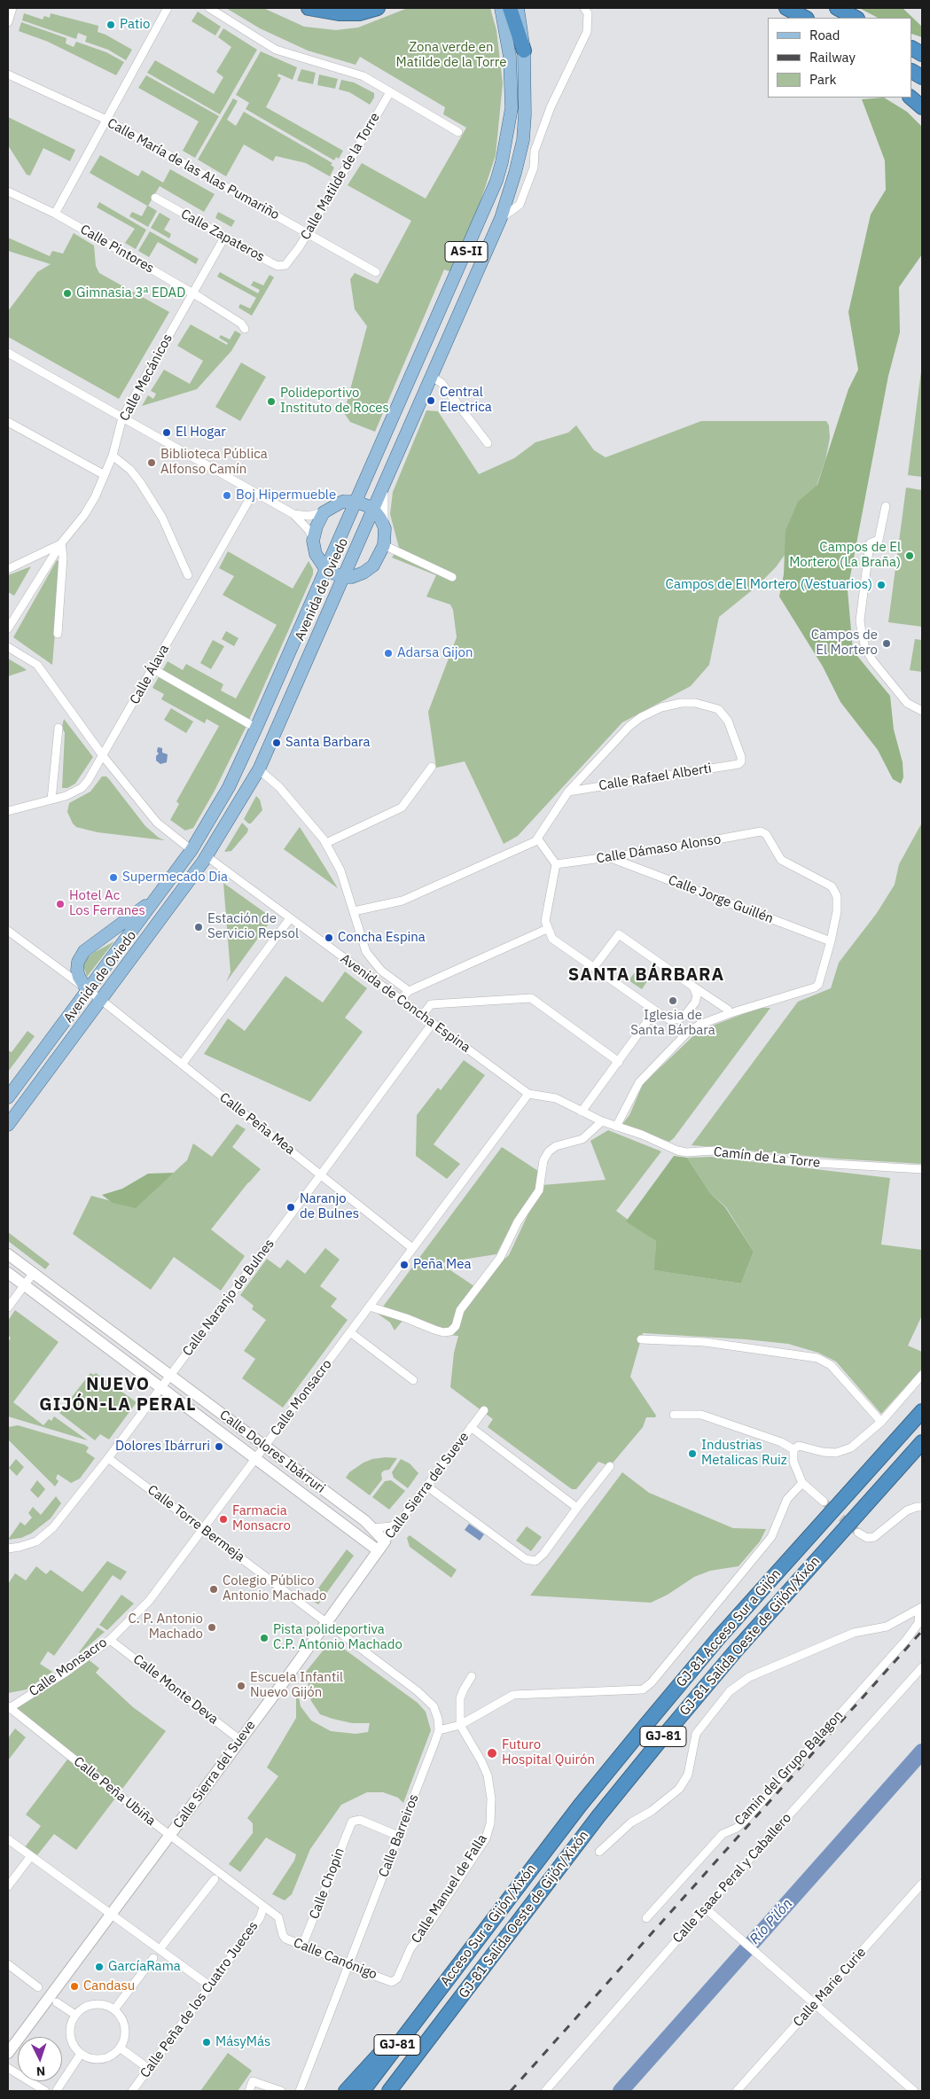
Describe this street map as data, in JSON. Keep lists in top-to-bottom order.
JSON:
{
  "streets": {
    "highway": [
      "GJ-81 Acceso Sur a Gijón",
      "GJ-81 Salida Oeste de Gijón/Xixón",
      "GJ-81",
      "Acceso Sur a Gijón/Xixón"
    ],
    "main road": ["AS-II", "Avenida de Oviedo"],
    "street": [
      "Calle María de las Alas Pumariño",
      "Calle Matilde de la Torre",
      "Calle Zapateros",
      "Calle Pintores",
      "Calle Mecánicos",
      "Calle Álava",
      "Calle Rafael Alberti",
      "Calle Dámaso Alonso",
      "Calle Jorge Guillén",
      "Avenida de Concha Espina",
      "Calle Peña Mea",
      "Camín de La Torre",
      "Calle Naranjo de Bulnes",
      "Calle Monsacro",
      "Calle Dolores Ibárruri",
      "Calle Sierra del Sueve",
      "Calle Torre Bermeja",
      "Calle Monte Deva",
      "Camin del Grupo Balagon",
      "Calle Peña Ubiña",
      "Calle Barreiros",
      "Calle Isaac Peral y Caballero",
      "Calle Chopin",
      "Calle Manuel de Falla",
      "Calle Canónigo",
      "Calle Marie Curie",
      "Calle Peña de los Cuatro Jueces"
    ]
  },
  "crossings": [
    ["Calle María de las Alas Pumariño", "Calle Matilde de la Torre"],
    ["Calle Matilde de la Torre", "Calle Zapateros"],
    ["Calle Zapateros", "Calle Mecánicos"],
    ["Calle Pintores", "Calle Mecánicos"],
    ["Avenida de Oviedo", "Avenida de Concha Espina"],
    ["Avenida de Oviedo", "Calle Peña Mea"],
    ["Calle Dámaso Alonso", "Calle Jorge Guillén"],
    ["Avenida de Concha Espina", "Camín de La Torre"],
    ["Avenida de Concha Espina", "Calle Naranjo de Bulnes"],
    ["Avenida de Concha Espina", "Calle Monsacro"],
    ["Calle Peña Mea", "Calle Naranjo de Bulnes"],
    ["Calle Peña Mea", "Calle Monsacro"],
    ["Calle Naranjo de Bulnes", "Calle Dolores Ibárruri"],
    ["Calle Naranjo de Bulnes", "Calle Torre Bermeja"],
    ["Calle Monsacro", "Calle Dolores Ibárruri"],
    ["Calle Monsacro", "Calle Torre Bermeja"],
    ["Calle Monsacro", "Calle Monte Deva"],
    ["Calle Monsacro", "Calle Peña Ubiña"],
    ["Calle Dolores Ibárruri", "Calle Sierra del Sueve"],
    ["Calle Sierra del Sueve", "Calle Torre Bermeja"],
    ["Calle Sierra del Sueve", "Calle Monte Deva"],
    ["Calle Sierra del Sueve", "Calle Peña Ubiña"],
    ["GJ-81 Acceso Sur a Gijón", "Acceso Sur a Gijón/Xixón"],
    ["GJ-81 Salida Oeste de Gijón/Xixón", "GJ-81"],
    ["GJ-81", "Acceso Sur a Gijón/Xixón"],
    ["Calle Peña Ubiña", "Calle Canónigo"],
    ["Calle Peña Ubiña", "Calle Peña de los Cuatro Jueces"],
    ["Calle Barreiros", "Calle Chopin"],
    ["Calle Barreiros", "Calle Canónigo"],
    ["Calle Chopin", "Calle Canónigo"],
    ["Calle Manuel de Falla", "Calle Canónigo"],
    ["Calle Canónigo", "Calle Peña de los Cuatro Jueces"]
  ],
  "districts": ["SANTA BÁRBARA", "NUEVO GIJÓN-LA PERAL"],
  "water": ["Río Pilón"],
  "parks": ["Zona verde en Matilde de la Torre"],
  "places": [
    "Patio",
    "Gimnasia 3ª EDAD",
    "Central Electrica",
    "Polideportivo Instituto de Roces",
    "El Hogar",
    "Biblioteca Pública Alfonso Camín",
    "Boj Hipermueble",
    "Campos de El Mortero (La Braña)",
    "Campos de El Mortero (Vestuarios)",
    "Campos de El Mortero",
    "Adarsa Gijon",
    "Santa Barbara",
    "Supermecado Dia",
    "Hotel Ac Los Ferranes",
    "Estación de Servicio Repsol",
    "Concha Espina",
    "Iglesia de Santa Bárbara",
    "Naranjo de Bulnes",
    "Peña Mea",
    "Dolores Ibárruri",
    "Industrias Metalicas Ruiz",
    "Farmacia Monsacro",
    "Colegio Público Antonio Machado",
    "C. P. Antonio Machado",
    "Pista polideportiva C.P. Antonio Machado",
    "Escuela Infantil Nuevo Gijón",
    "Futuro Hospital Quirón",
    "GarcíaRama",
    "Candasu",
    "MásyMás"
  ],
  "legend": ["Road", "Railway", "Park"],
  "north": "bottom"
}
